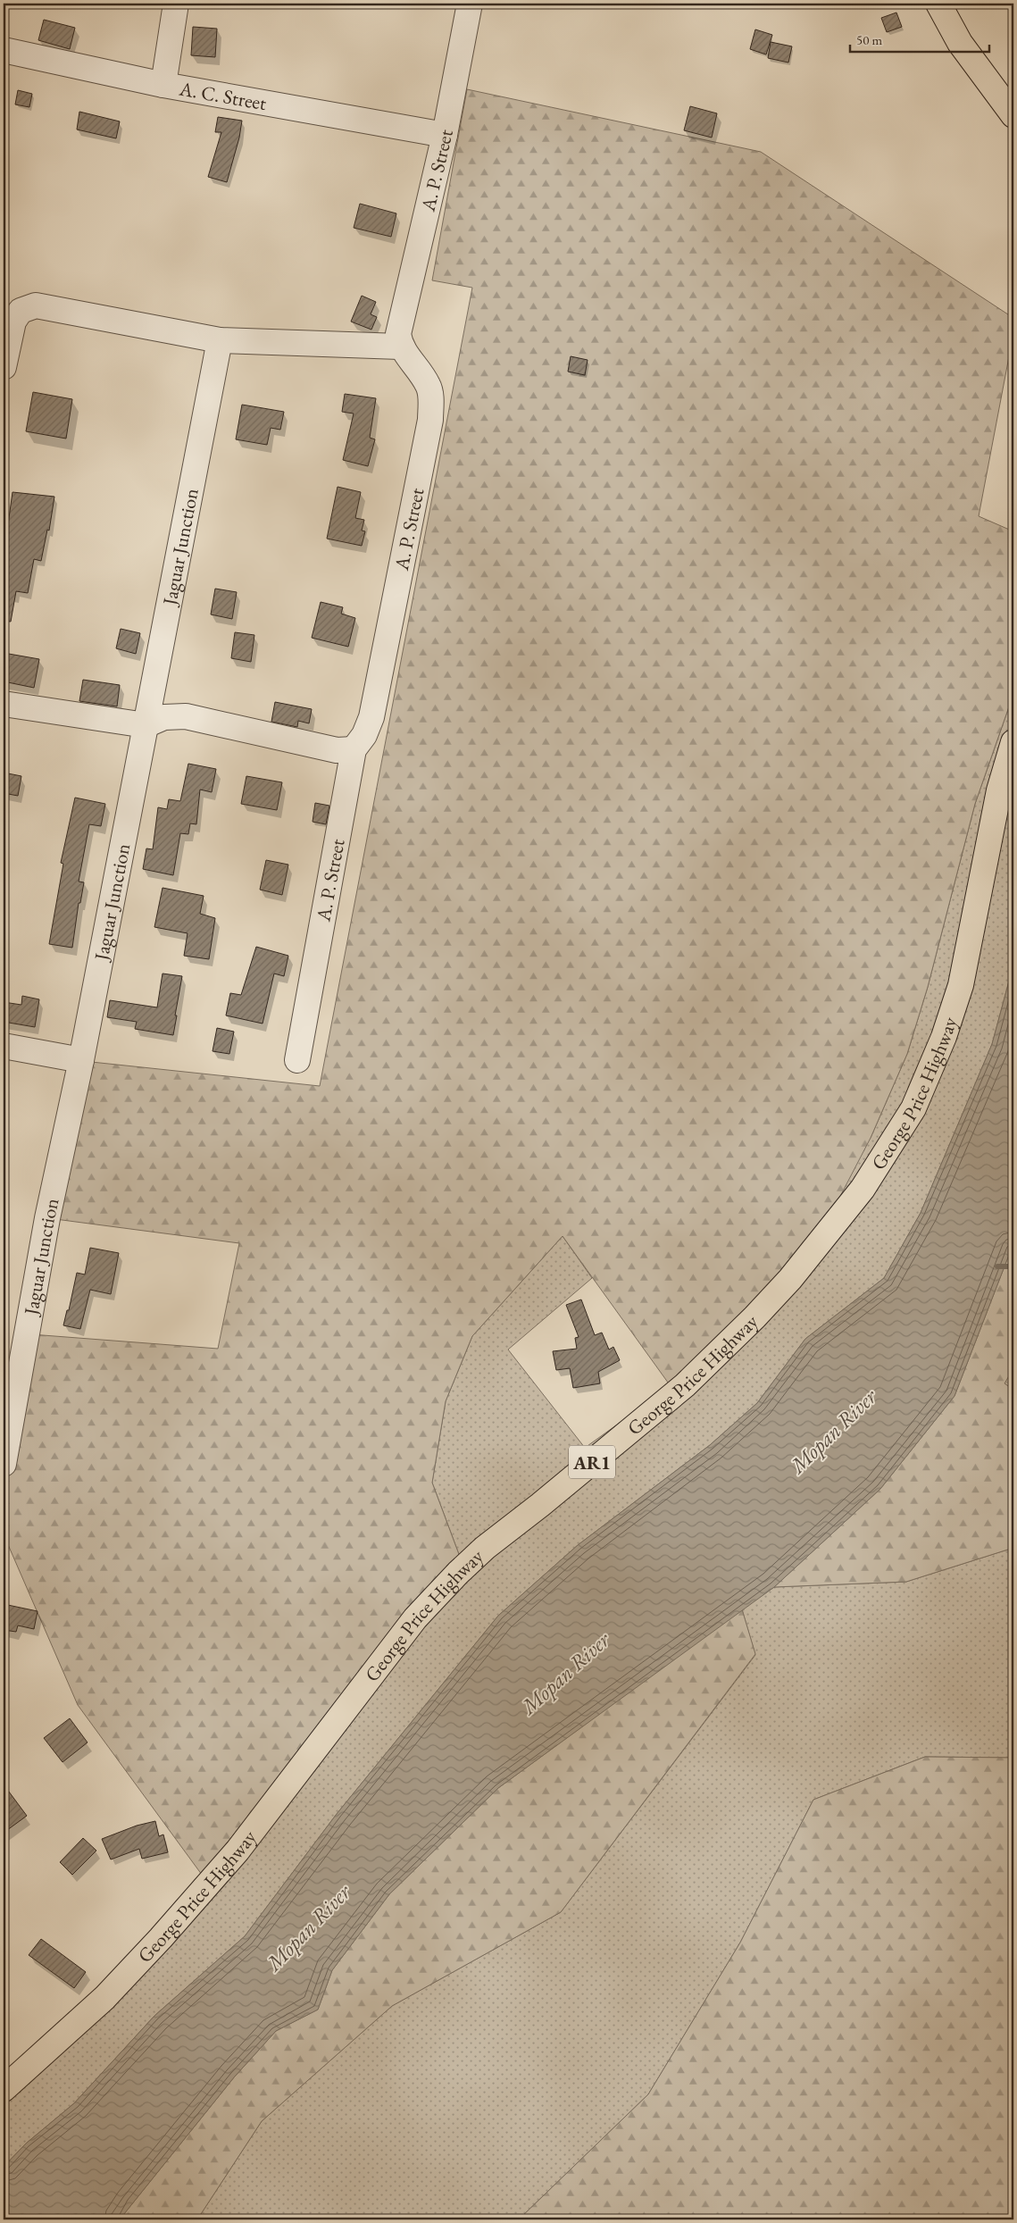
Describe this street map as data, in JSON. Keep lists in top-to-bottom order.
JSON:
{
  "streets": {
    "highway": ["George Price Highway", "AR1"],
    "street": ["A. C. Street", "A. P. Street", "Jaguar Junction"]
  },
  "crossings": [
    ["A. C. Street", "A. P. Street"]
  ],
  "water": ["Mopan River"],
  "scale_bar": "50 m"
}
